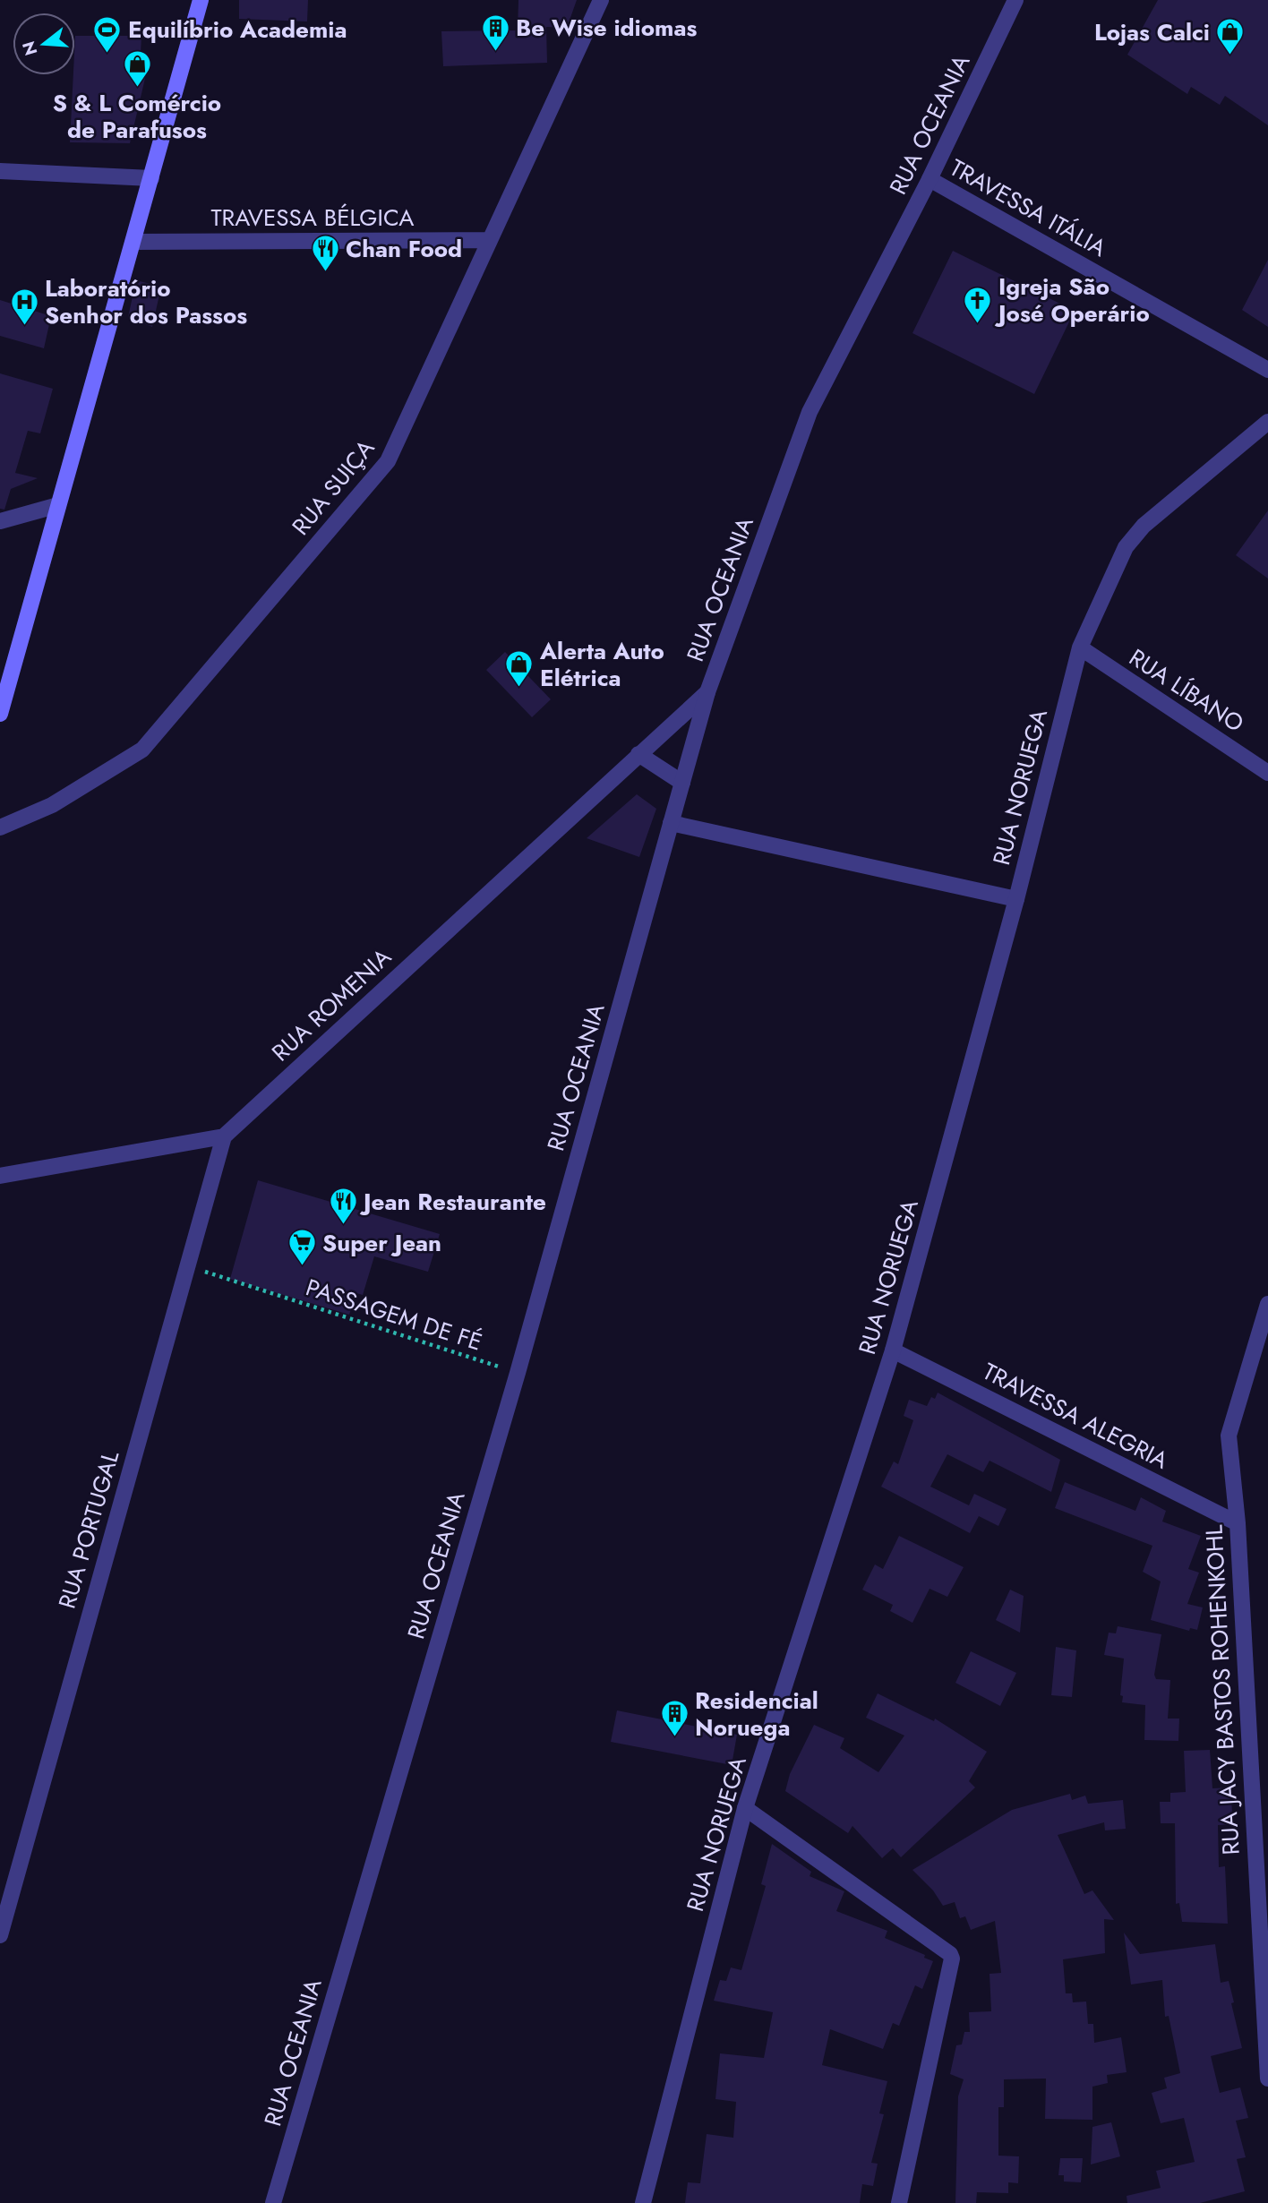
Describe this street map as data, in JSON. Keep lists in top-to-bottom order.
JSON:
{
  "streets": {
    "street": [
      "RUA OCEANIA",
      "TRAVESSA ITÁLIA",
      "TRAVESSA BÉLGICA",
      "RUA SUIÇA",
      "RUA LÍBANO",
      "RUA NORUEGA",
      "RUA ROMENIA",
      "TRAVESSA ALEGRIA",
      "RUA PORTUGAL",
      "RUA JACY BASTOS ROHENKOHL"
    ],
    "path": ["PASSAGEM DE FÉ"]
  },
  "crossings": [
    ["RUA OCEANIA", "TRAVESSA ITÁLIA"],
    ["RUA OCEANIA", "RUA ROMENIA"],
    ["RUA OCEANIA", "PASSAGEM DE FÉ"],
    ["TRAVESSA BÉLGICA", "RUA SUIÇA"],
    ["RUA LÍBANO", "RUA NORUEGA"],
    ["RUA NORUEGA", "TRAVESSA ALEGRIA"],
    ["RUA ROMENIA", "RUA PORTUGAL"],
    ["PASSAGEM DE FÉ", "RUA PORTUGAL"],
    ["TRAVESSA ALEGRIA", "RUA JACY BASTOS ROHENKOHL"]
  ],
  "places": {
    "building": ["Be Wise idiomas", "Residencial Noruega"],
    "sports": ["Equilíbrio Academia"],
    "shop": ["Lojas Calci", "S & L Comércio de Parafusos", "Alerta Auto Elétrica"],
    "restaurant": ["Chan Food", "Jean Restaurante"],
    "church": ["Igreja São José Operário"],
    "hospital": ["Laboratório Senhor dos Passos"],
    "supermarket": ["Super Jean"]
  },
  "north": "left"
}
